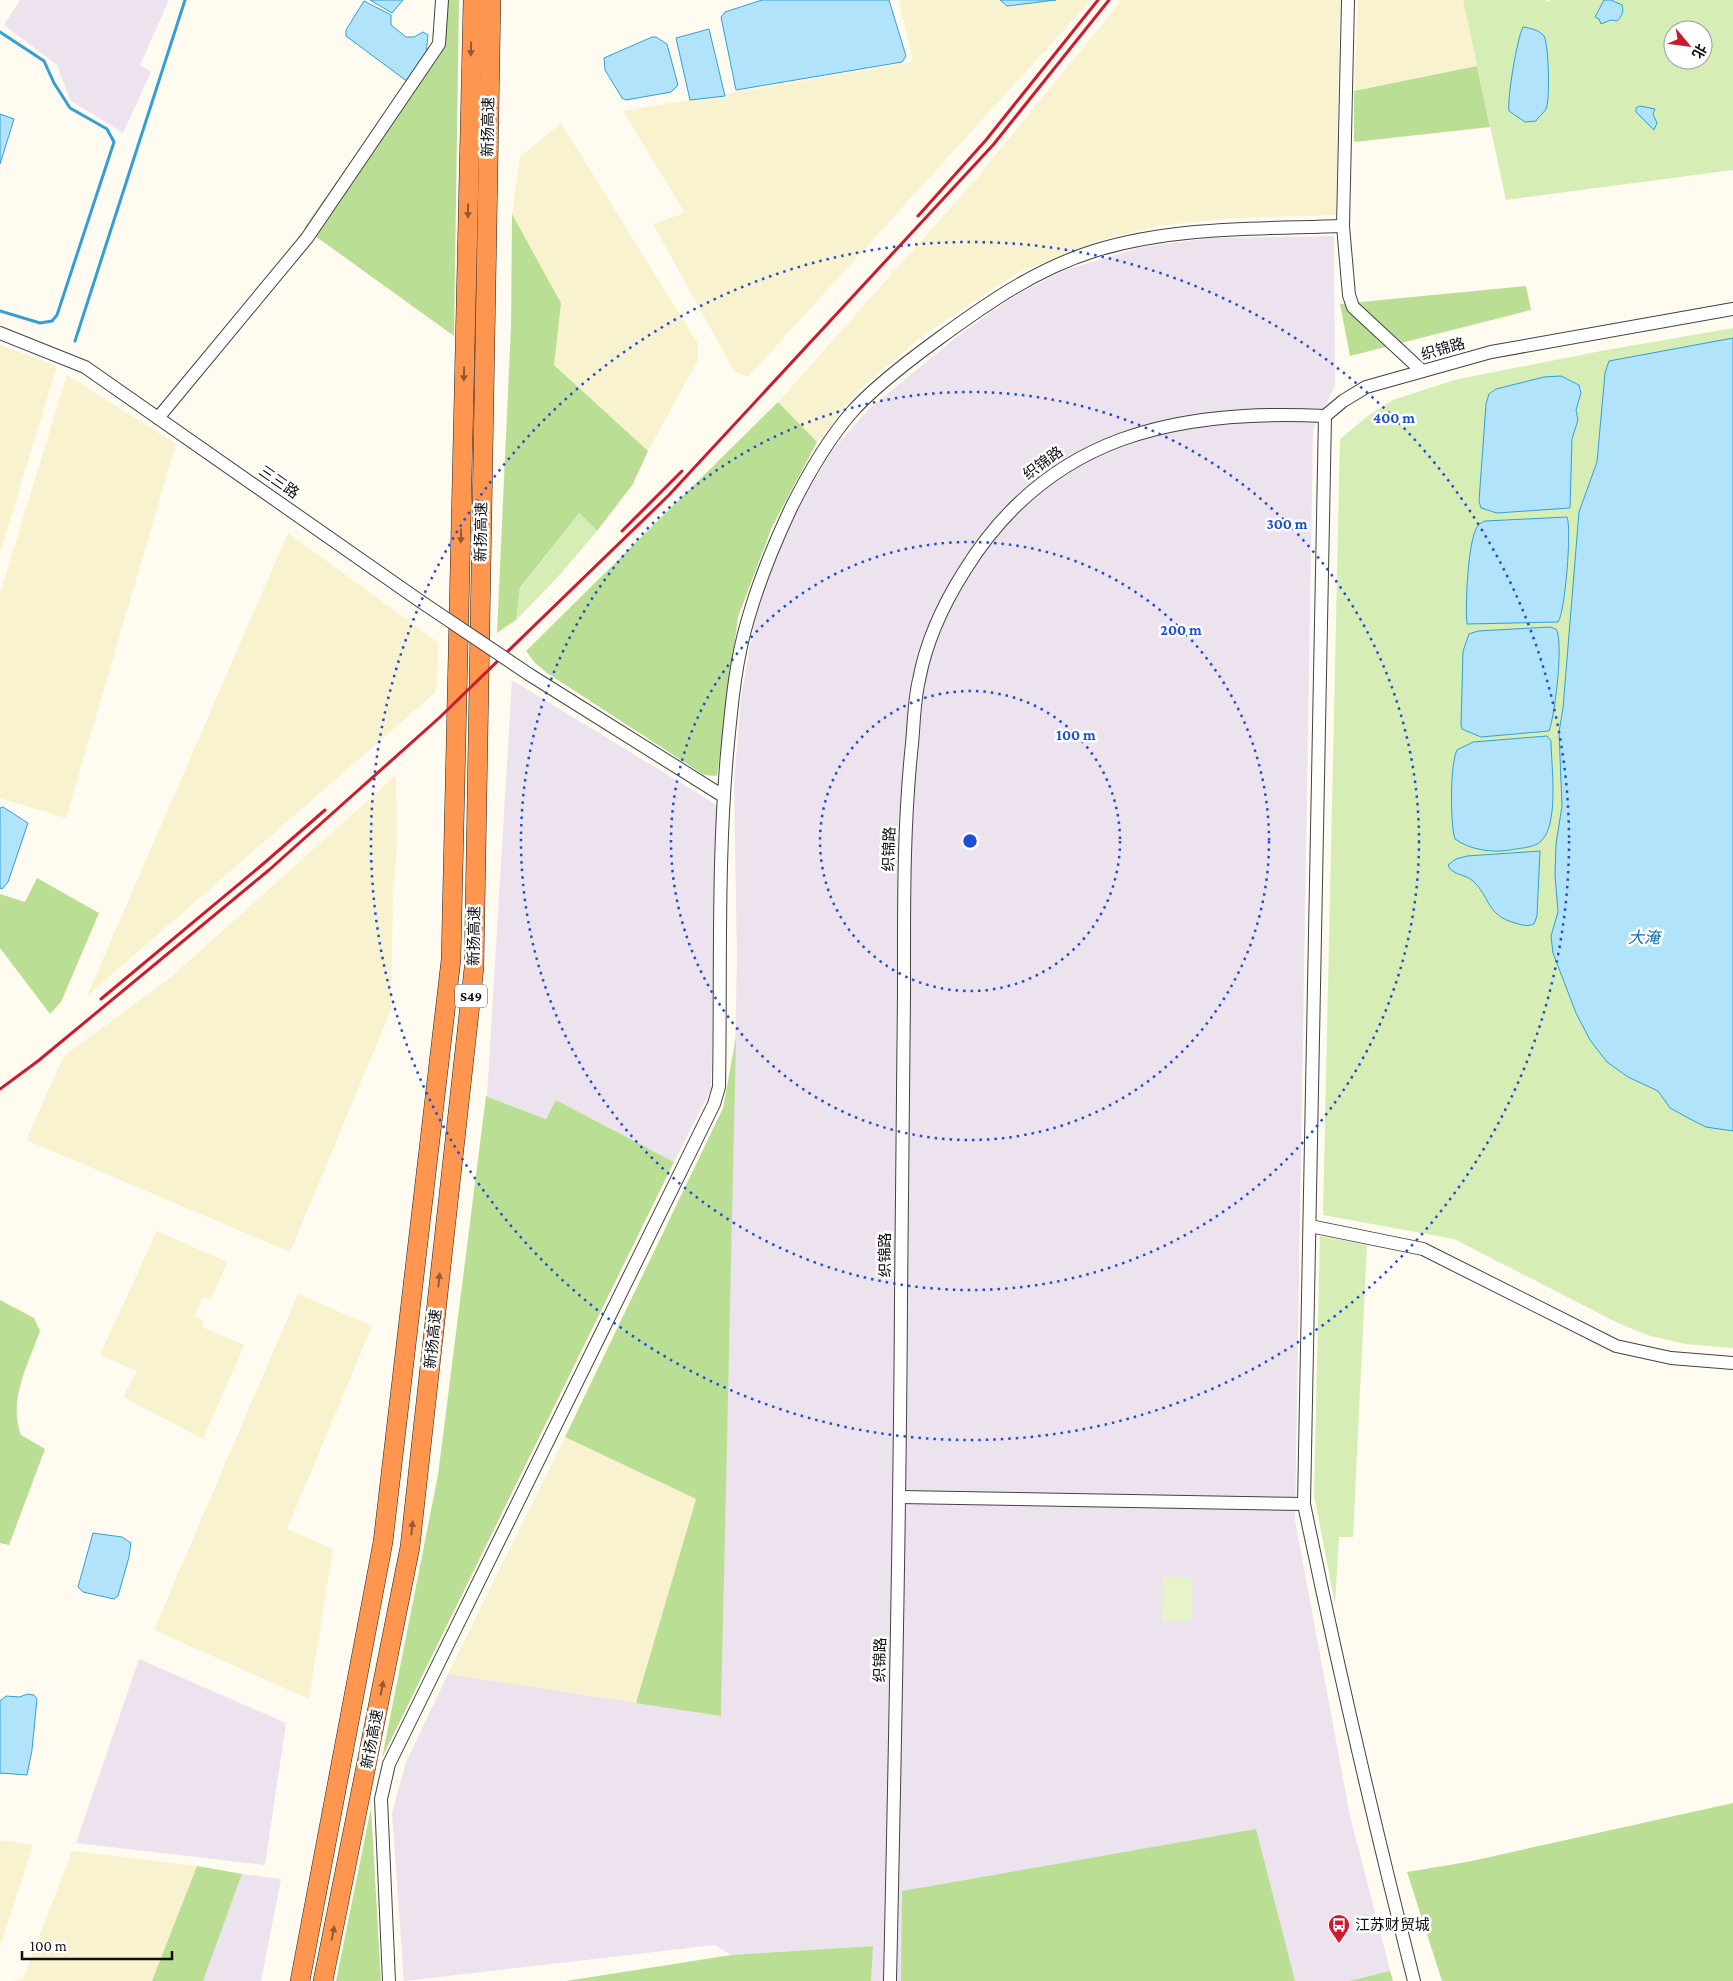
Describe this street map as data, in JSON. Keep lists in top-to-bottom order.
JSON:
{
  "streets": {
    "highway": ["新扬高速", "S49"],
    "street": ["织锦路", "三三路"]
  },
  "water": ["大淹"],
  "places": {
    "bus stop": ["江苏财贸城"]
  },
  "scale_bar": "100 m",
  "north": "bottom right",
  "rings": [
    "400 m",
    "300 m",
    "200 m",
    "100 m"
  ]
}
